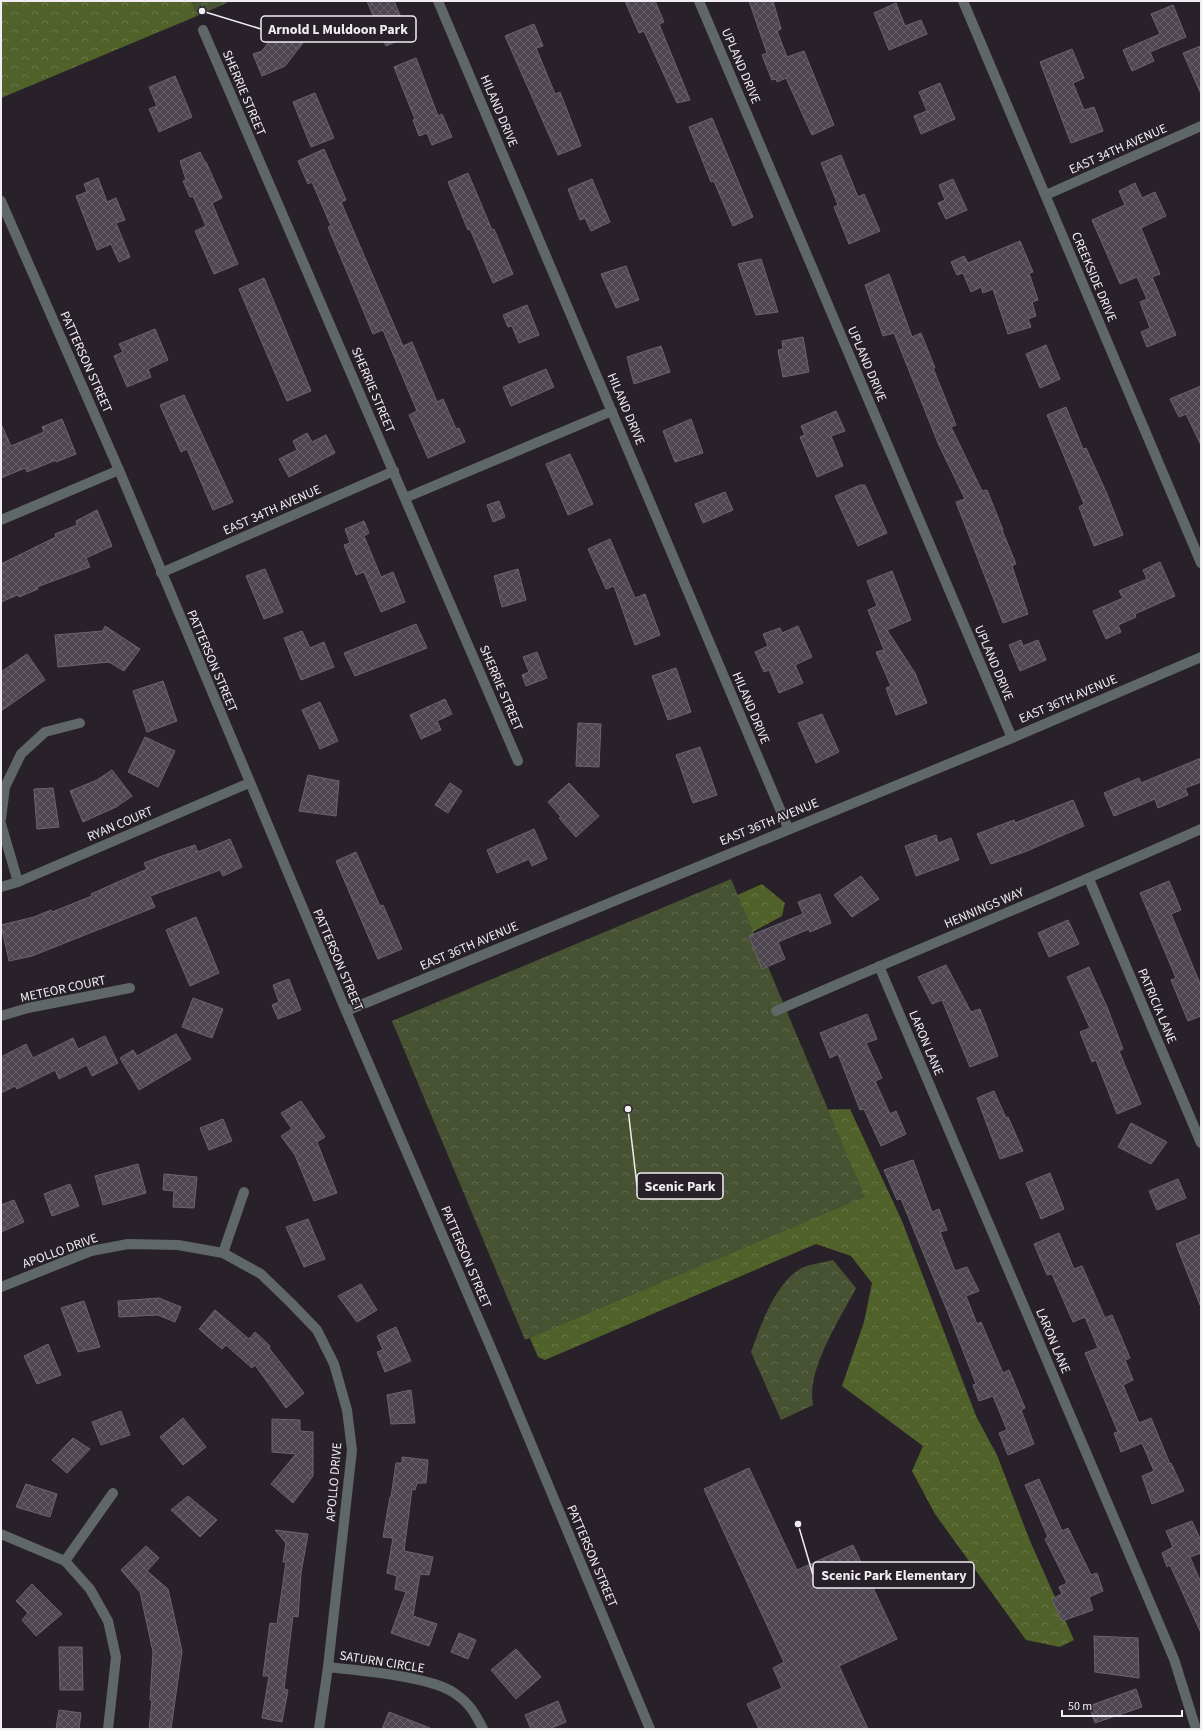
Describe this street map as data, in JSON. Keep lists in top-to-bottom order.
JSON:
{
  "streets": {
    "street": [
      "UPLAND DRIVE",
      "SHERRIE STREET",
      "HILAND DRIVE",
      "EAST 34TH AVENUE",
      "CREEKSIDE DRIVE",
      "PATTERSON STREET",
      "EAST 36TH AVENUE",
      "RYAN COURT",
      "HENNINGS WAY",
      "METEOR COURT",
      "PATRICIA LANE",
      "LARON LANE",
      "APOLLO DRIVE",
      "SATURN CIRCLE"
    ]
  },
  "crossings": [
    ["UPLAND DRIVE", "EAST 36TH AVENUE"],
    ["SHERRIE STREET", "EAST 34TH AVENUE"],
    ["HILAND DRIVE", "EAST 36TH AVENUE"],
    ["EAST 34TH AVENUE", "CREEKSIDE DRIVE"],
    ["EAST 34TH AVENUE", "PATTERSON STREET"],
    ["PATTERSON STREET", "EAST 36TH AVENUE"],
    ["PATTERSON STREET", "RYAN COURT"],
    ["HENNINGS WAY", "PATRICIA LANE"],
    ["HENNINGS WAY", "LARON LANE"],
    ["APOLLO DRIVE", "SATURN CIRCLE"]
  ],
  "places": ["Arnold L Muldoon Park", "Scenic Park", "Scenic Park Elementary"],
  "scale_bar": "50 m"
}
